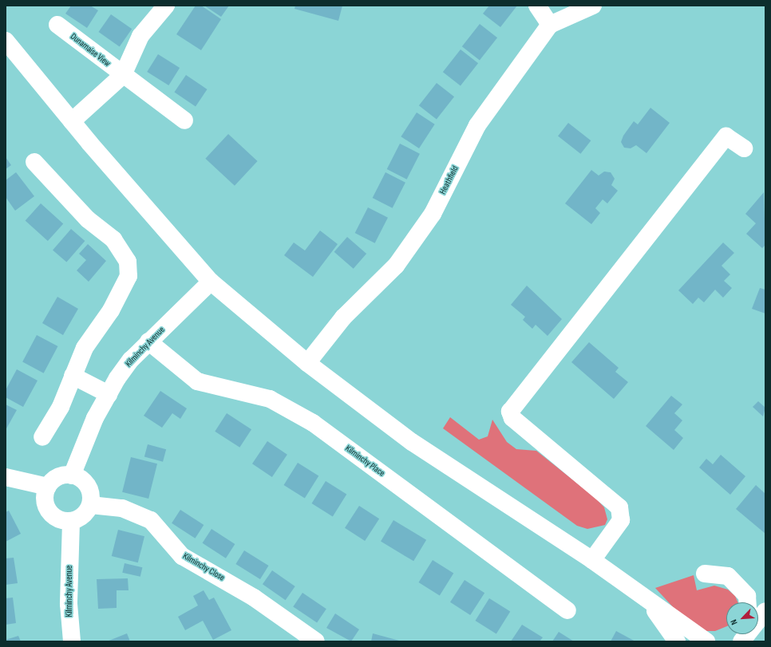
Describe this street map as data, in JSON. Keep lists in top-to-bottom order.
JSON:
{
  "streets": {
    "street": [
      "Dunamaise View",
      "Heathfield",
      "Kilminchy Avenue",
      "Kilminchy Place",
      "Kilminchy Close"
    ]
  },
  "crossings": [
    ["Kilminchy Avenue", "Kilminchy Place"],
    ["Kilminchy Avenue", "Kilminchy Close"]
  ],
  "north": "bottom left"
}
